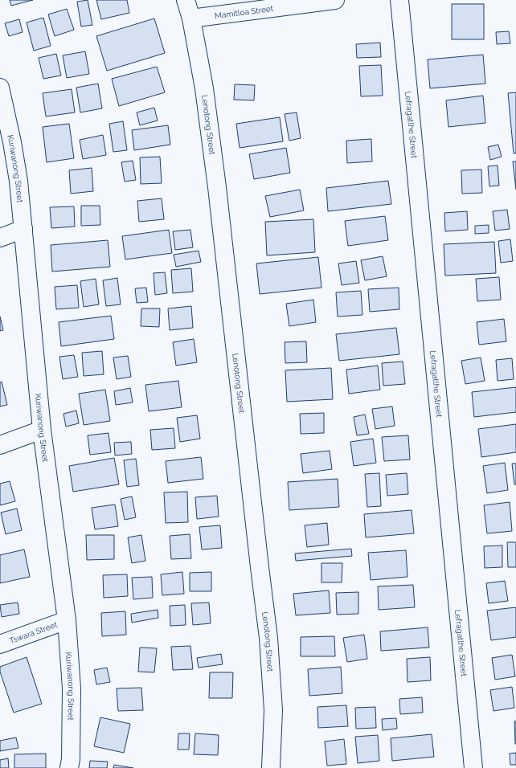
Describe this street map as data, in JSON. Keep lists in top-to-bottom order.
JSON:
{
  "streets": {
    "street": [
      "Mamitloa Street",
      "Lenotong Street",
      "Lefragatlhe Street",
      "Kuriwanong Street",
      "Tswara Street"
    ]
  },
  "crossings": [
    ["Mamitloa Street", "Lenotong Street"],
    ["Kuriwanong Street", "Tswara Street"]
  ]
}
